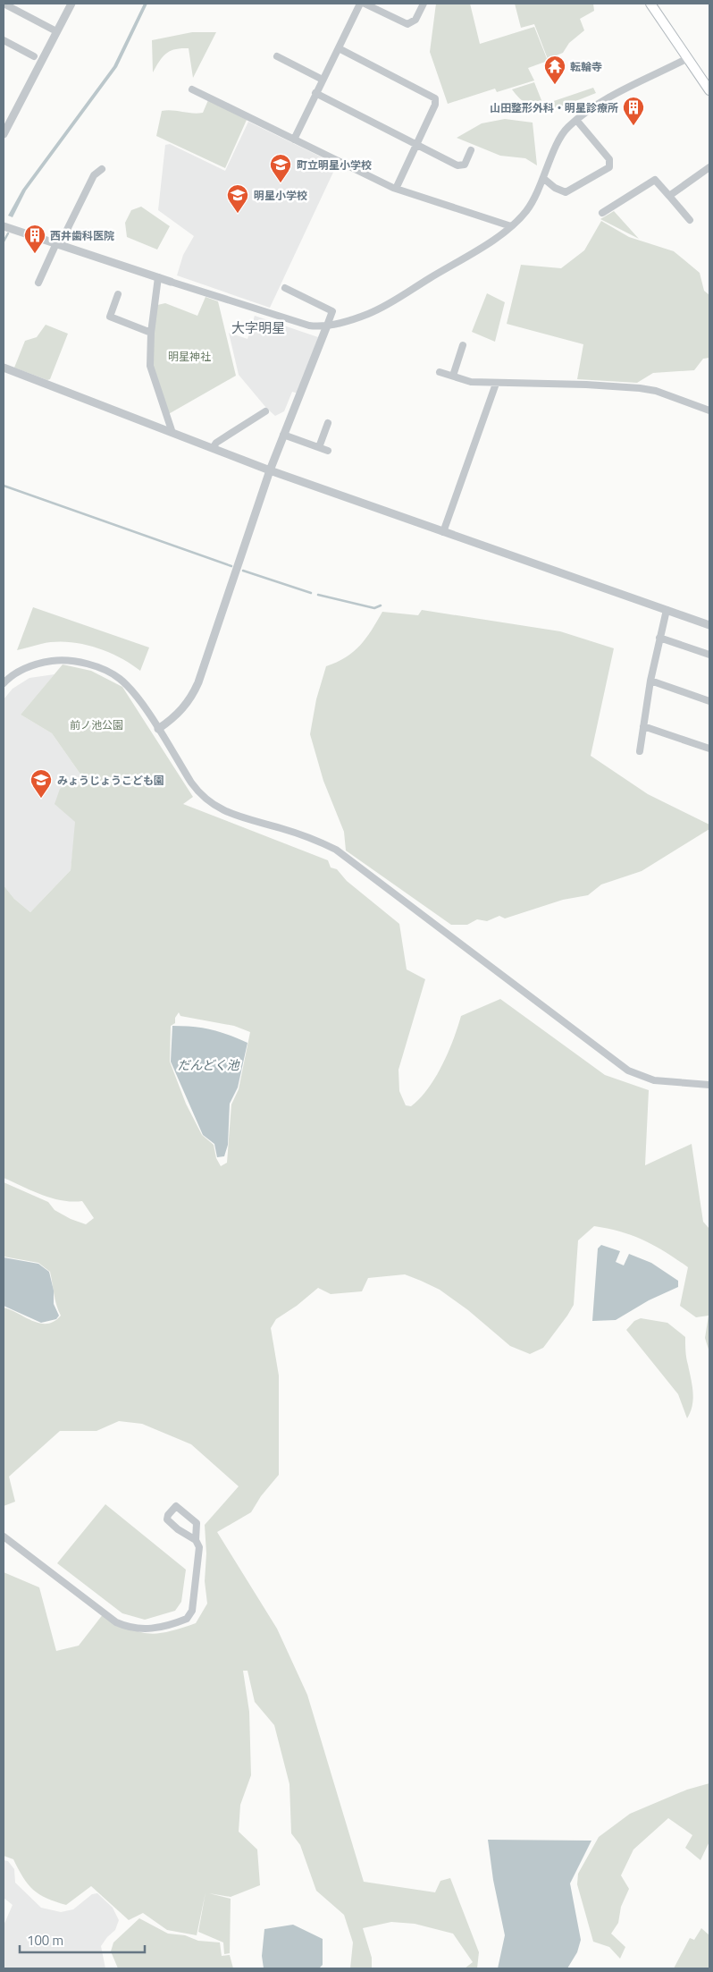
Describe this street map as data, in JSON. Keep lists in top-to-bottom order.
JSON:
{
  "districts": ["大字明星"],
  "water": ["だんどく池"],
  "parks": ["明星神社", "前ノ池公園"],
  "places": {
    "temple": ["転輪寺"],
    "building": ["山田整形外科・明星診療所", "西井歯科医院"],
    "school or university": ["町立明星小学校", "明星小学校", "みょうじょうこども園"]
  },
  "scale_bar": "100 m"
}
